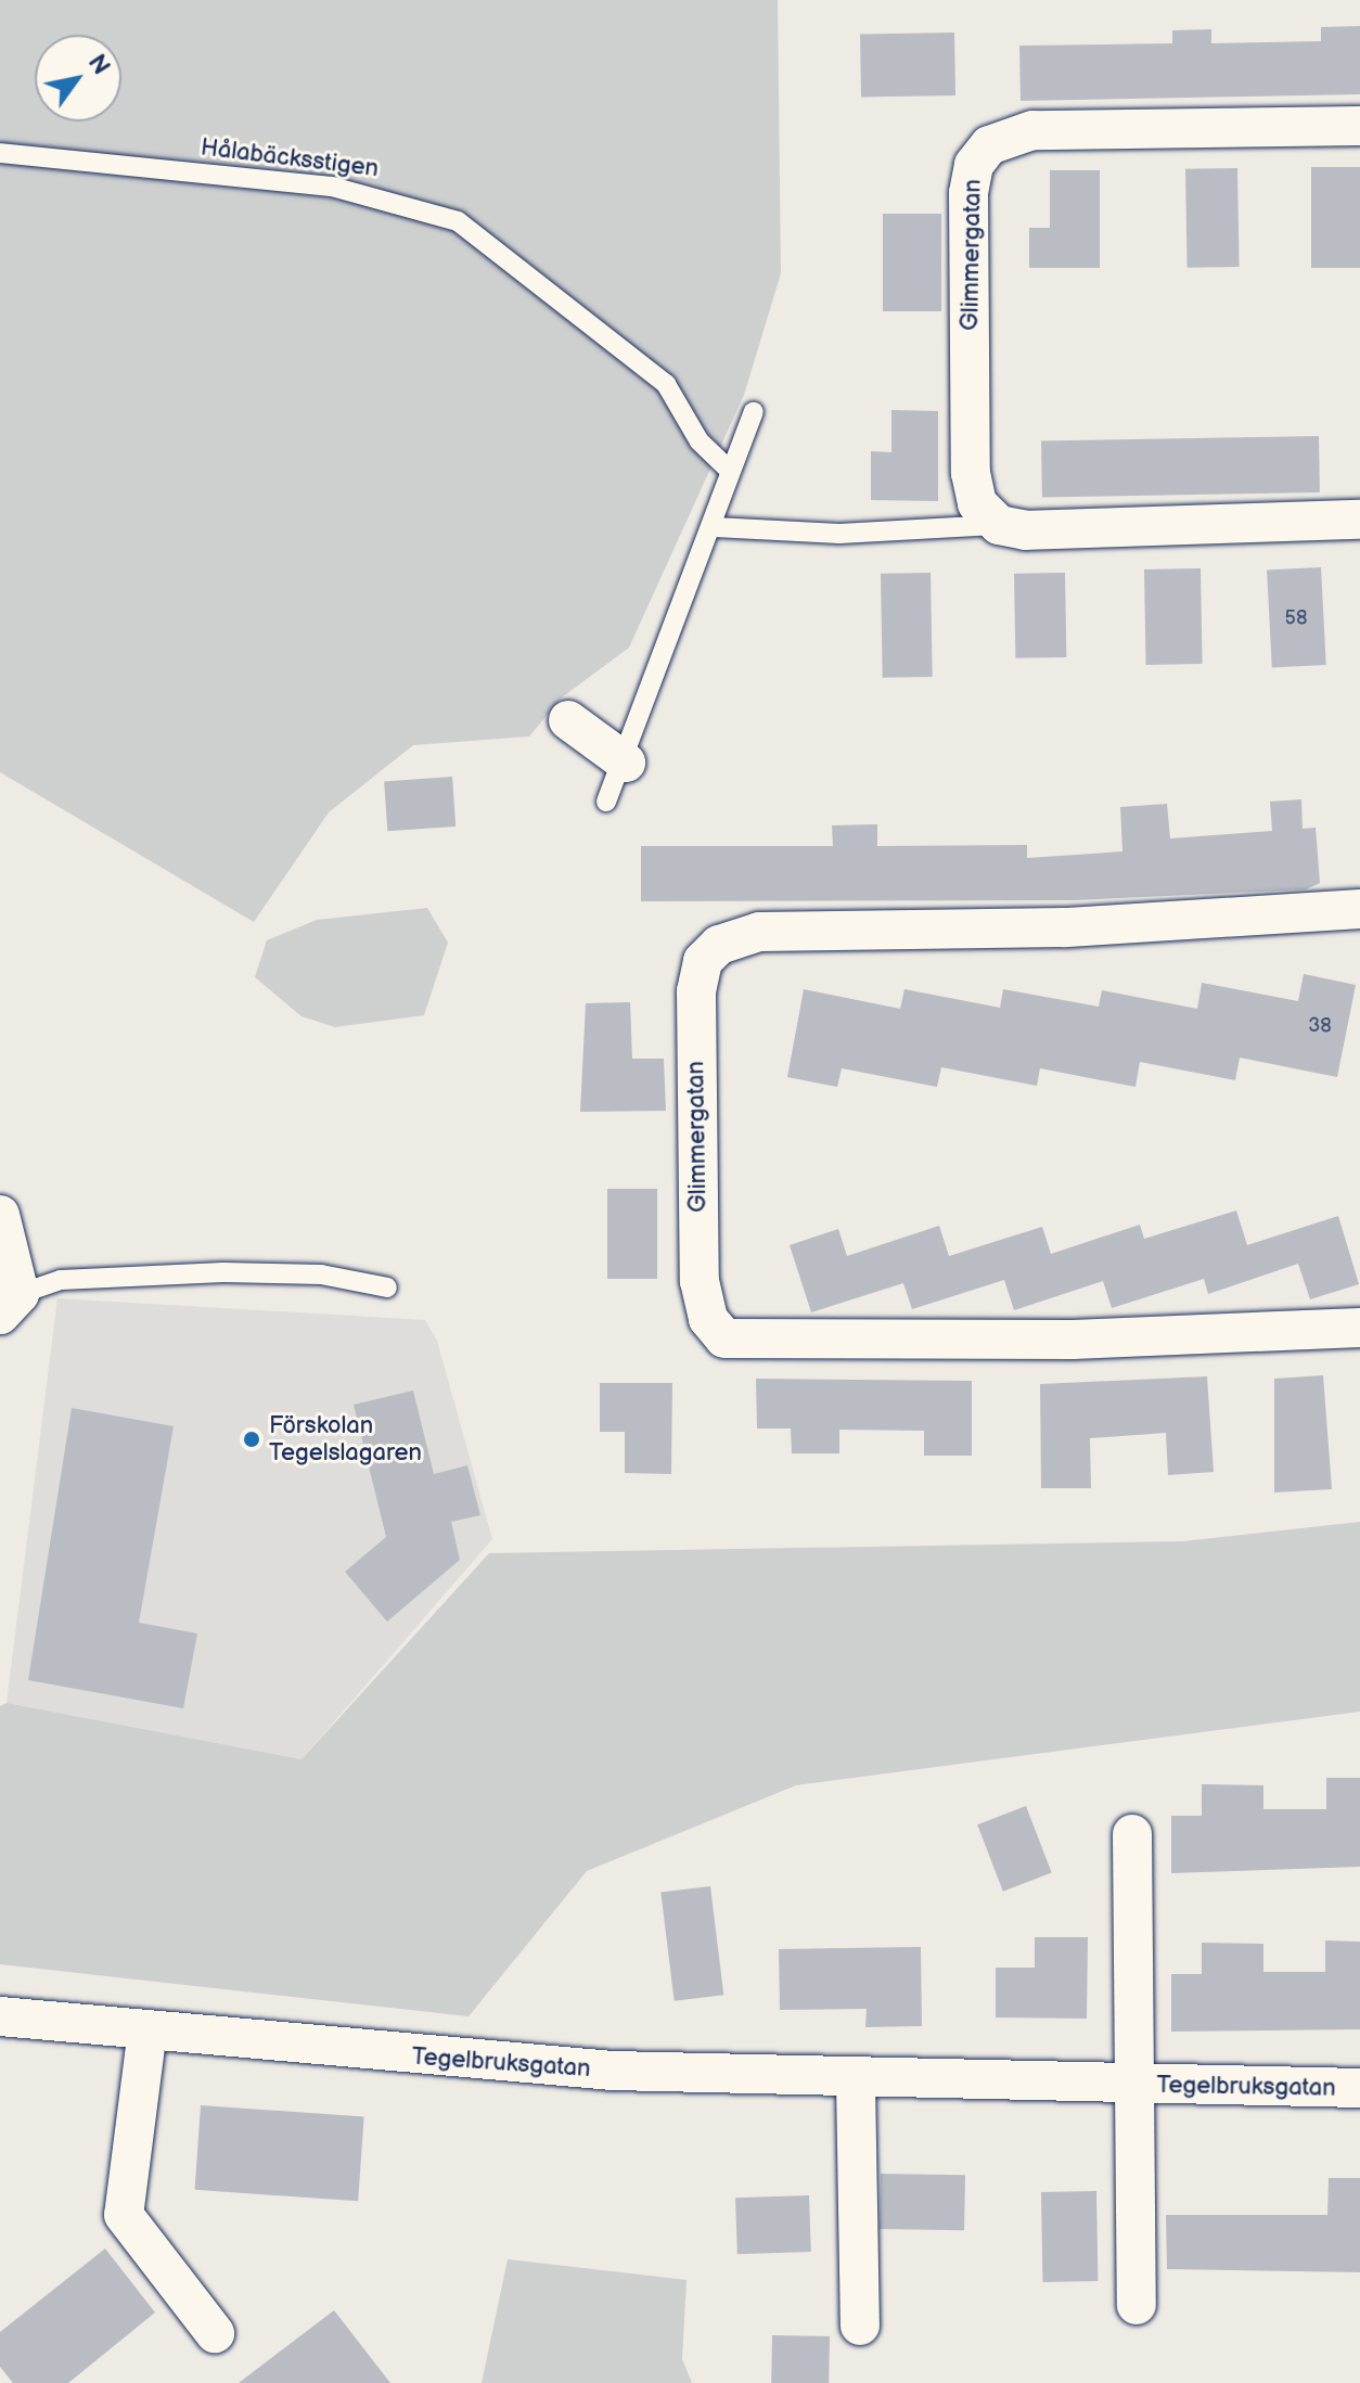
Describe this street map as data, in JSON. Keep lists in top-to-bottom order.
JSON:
{
  "streets": {
    "street": ["Glimmergatan", "Tegelbruksgatan"],
    "lane": ["Hålabäcksstigen"]
  },
  "places": ["Förskolan Tegelslagaren"],
  "house_numbers": ["58", "38"],
  "north": "top right"
}
